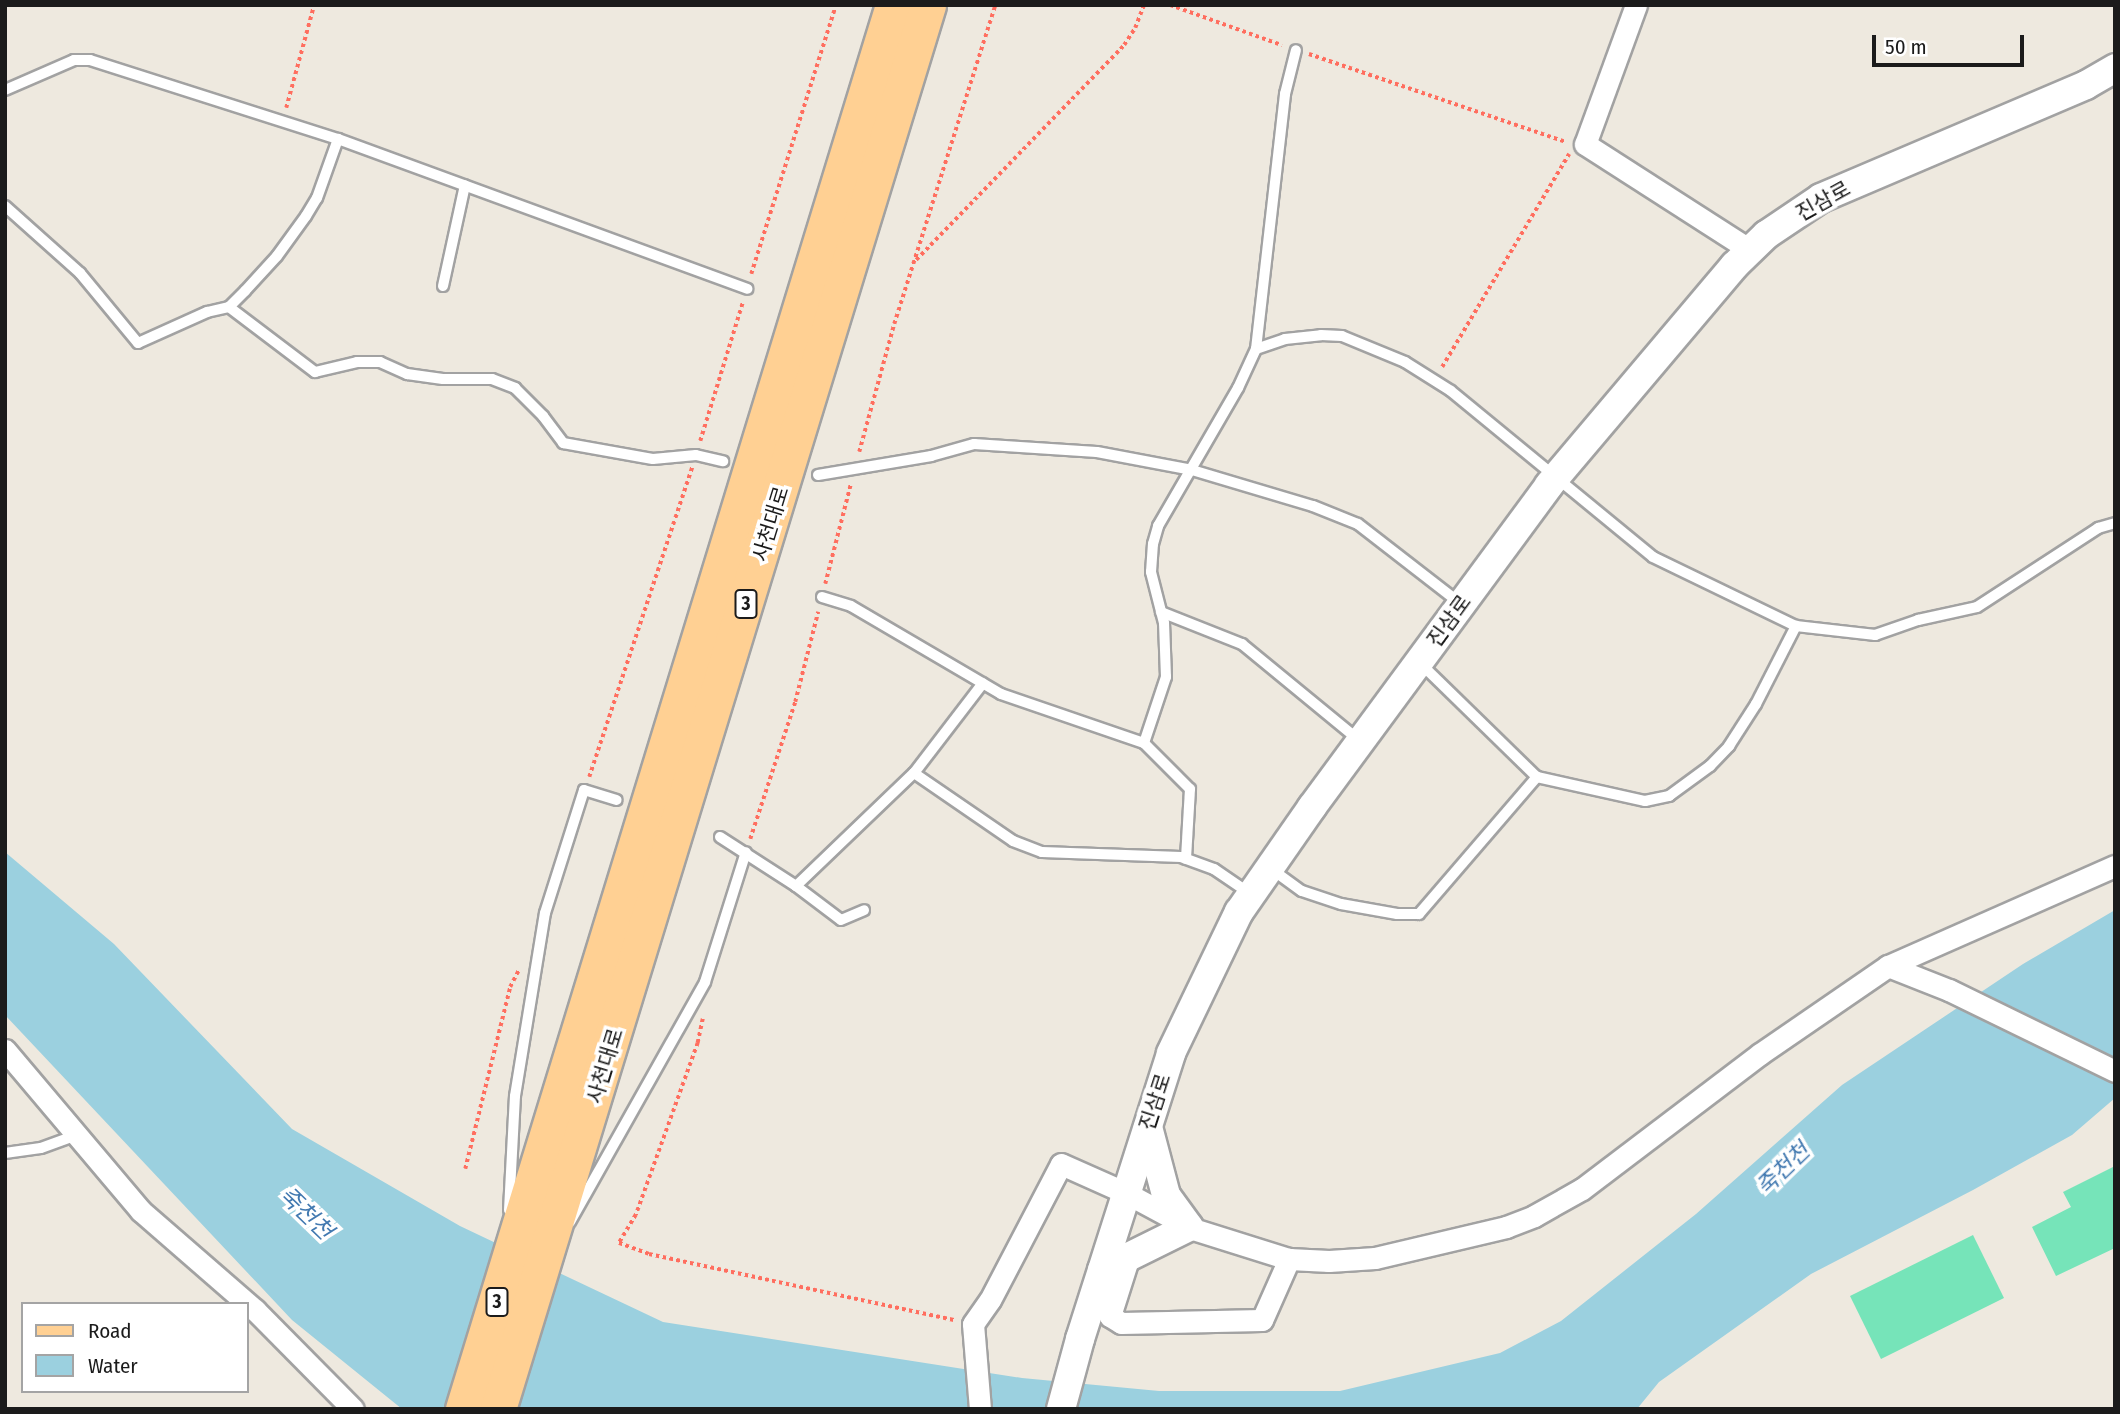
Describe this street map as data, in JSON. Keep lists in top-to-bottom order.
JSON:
{
  "streets": {
    "main road": ["사천대로", "3"],
    "street": ["진삼로"]
  },
  "crossings": [
    ["사천대로", "3"]
  ],
  "water": ["죽천천"],
  "legend": ["Road", "Water"],
  "scale_bar": "50 m"
}
